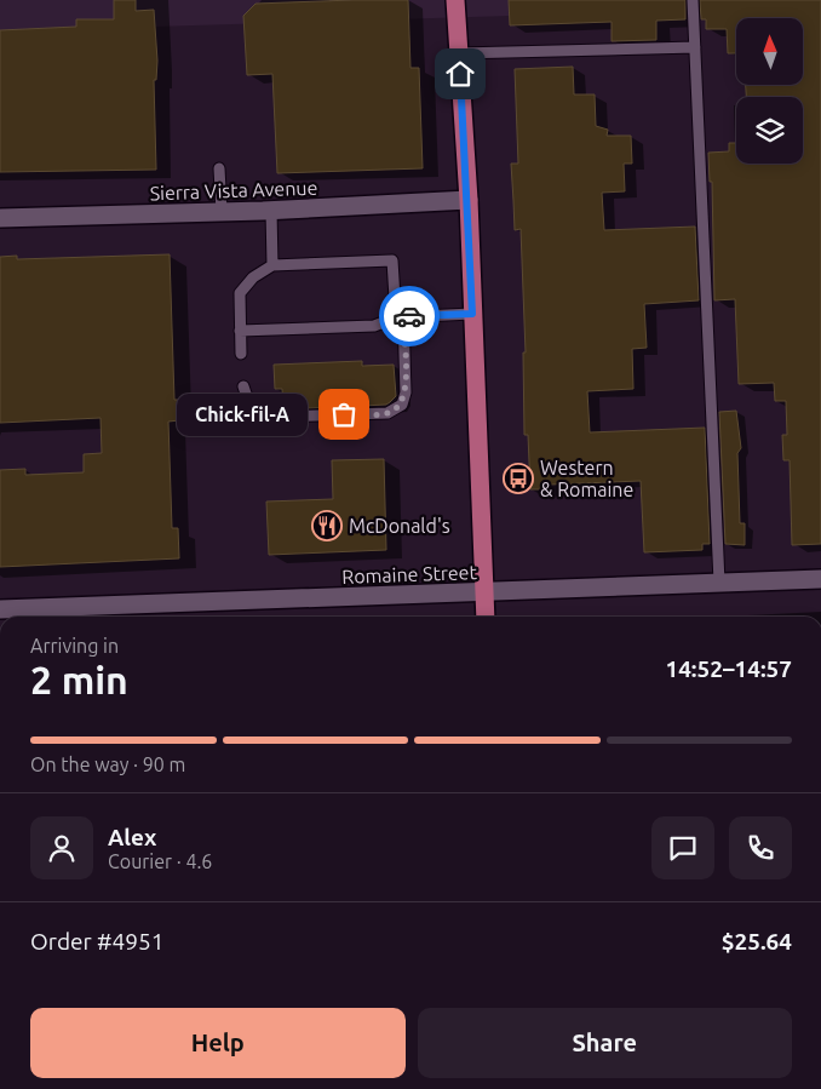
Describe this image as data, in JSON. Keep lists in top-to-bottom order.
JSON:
{
  "streets": {
    "street": ["Sierra Vista Avenue", "Romaine Street"]
  },
  "places": {
    "other": ["Chick-fil-A"],
    "bus stop": ["Western & Romaine"],
    "restaurant": ["McDonald's"]
  },
  "north": "top",
  "page": {
    "bubble": "Chick-fil-A",
    "heading": ["2 min", "Arriving in", "14:52–14:57"],
    "panel": [
      "Alex",
      "Courier · 4.6",
      "Order #4951",
      "$25.64"
    ],
    "bar": "On the way · 90 m",
    "buttons": ["Help", "Share"]
  }
}
